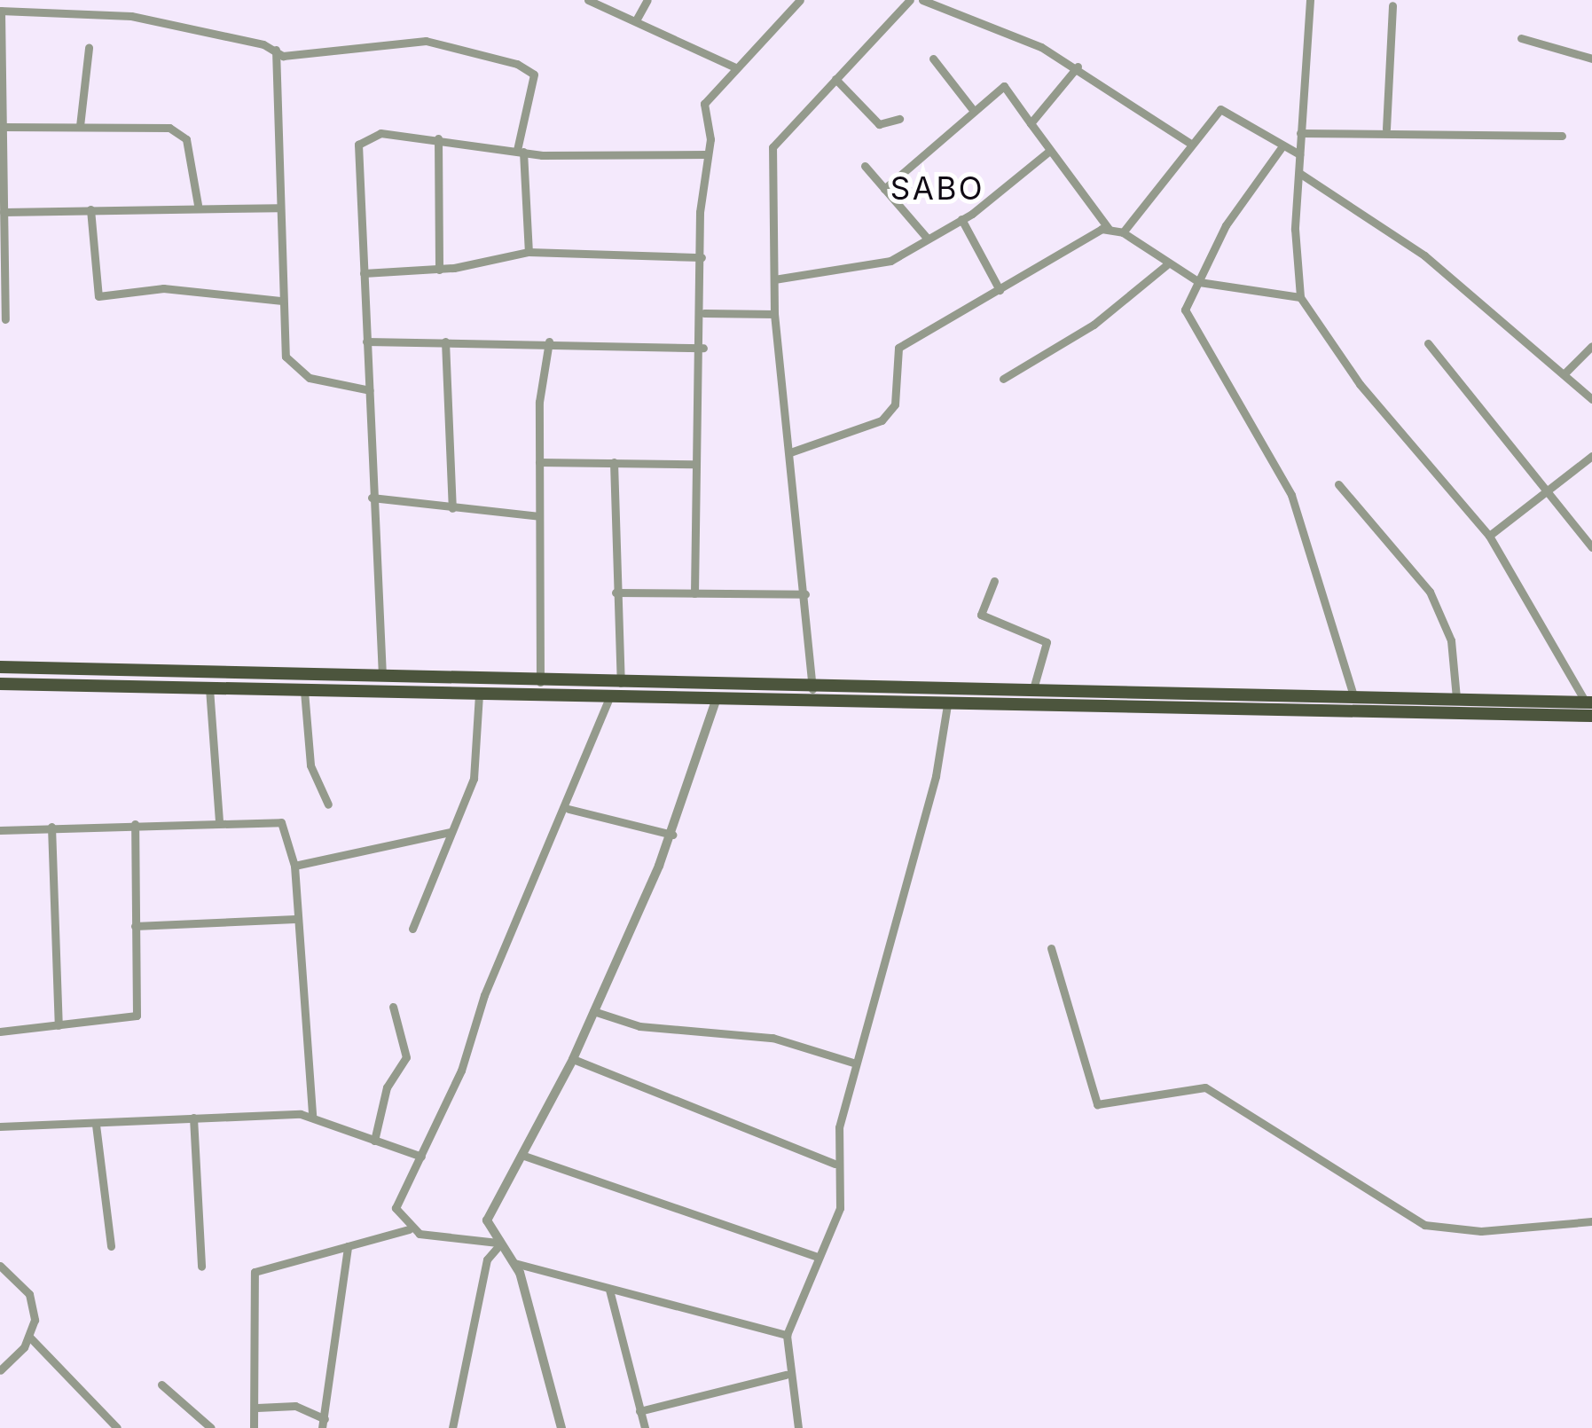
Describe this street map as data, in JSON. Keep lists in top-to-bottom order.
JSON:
{
  "districts": ["SABO"]
}
